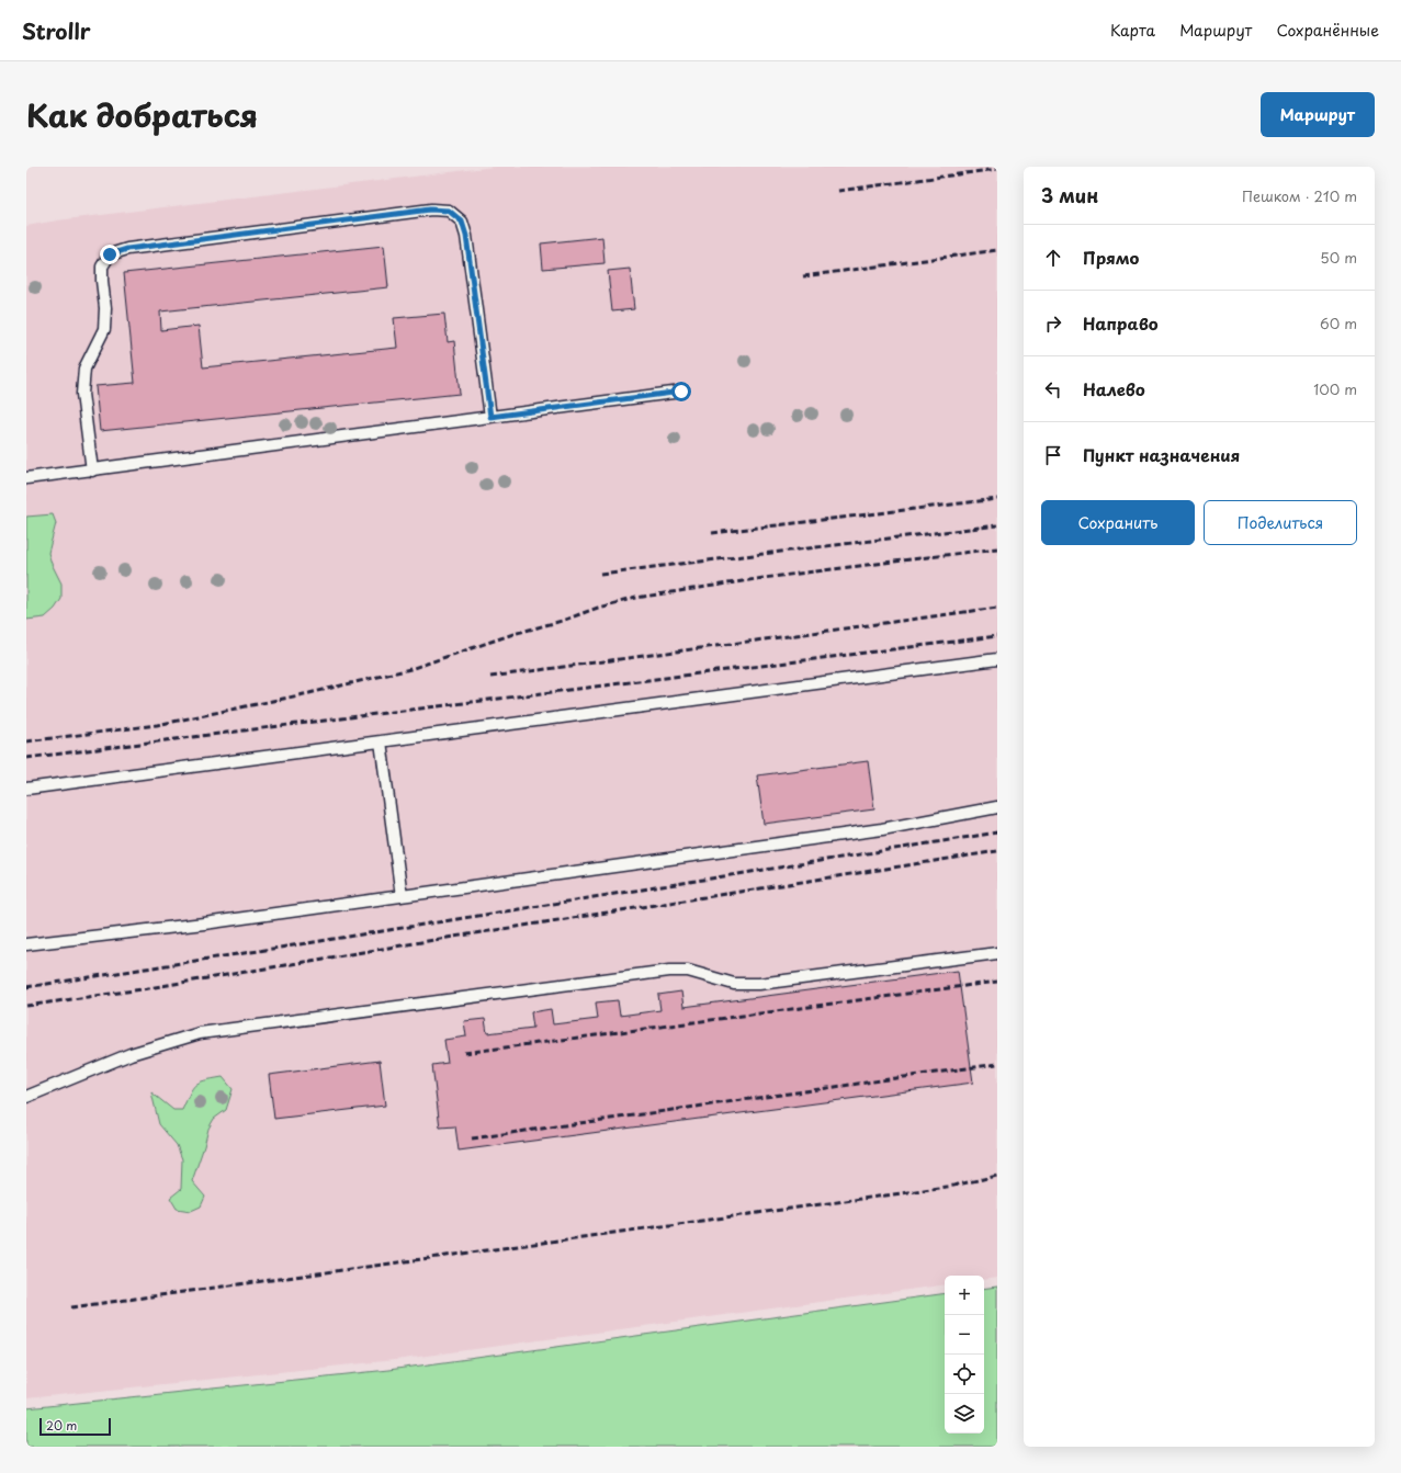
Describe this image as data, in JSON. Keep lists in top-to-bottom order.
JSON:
{
  "scale_bar": "20 m",
  "page": {
    "header": "Strollr",
    "nav": ["Карта", "Маршрут", "Сохранённые"],
    "title": "Как добраться",
    "buttons": [
      "Маршрут",
      ["Сохранить", "Поделиться"]
    ],
    "heading": ["3 мин", "Пешком · 210 m"],
    "list": [
      ["Прямо", "50 m"],
      ["Направо", "60 m"],
      ["Налево", "100 m"],
      "Пункт назначения"
    ],
    "map_buttons": ["+", "−"],
    "scale": "20 m"
  }
}
